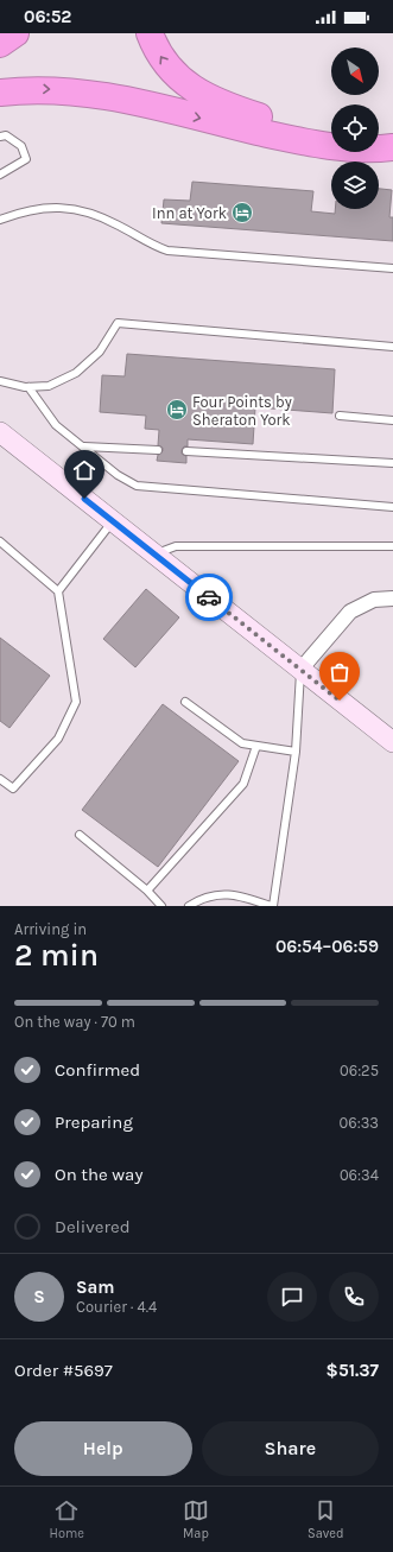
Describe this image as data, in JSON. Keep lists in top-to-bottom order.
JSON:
{
  "places": {
    "hotel": ["Inn at York", "Four Points by Sheraton York"]
  },
  "north": "bottom right",
  "page": {
    "status": "06:52",
    "heading": ["2 min", "Arriving in", "06:54–06:59"],
    "panel": [
      "Sam",
      "Courier · 4.4",
      "Order #5697",
      "$51.37"
    ],
    "bar": "On the way · 70 m",
    "list": [
      ["Confirmed", "06:25"],
      ["Preparing", "06:33"],
      ["On the way", "06:34"],
      "Delivered"
    ],
    "round": "S",
    "buttons": ["Help", "Share"],
    "tabs": ["Home", "Map", "Saved"]
  }
}
